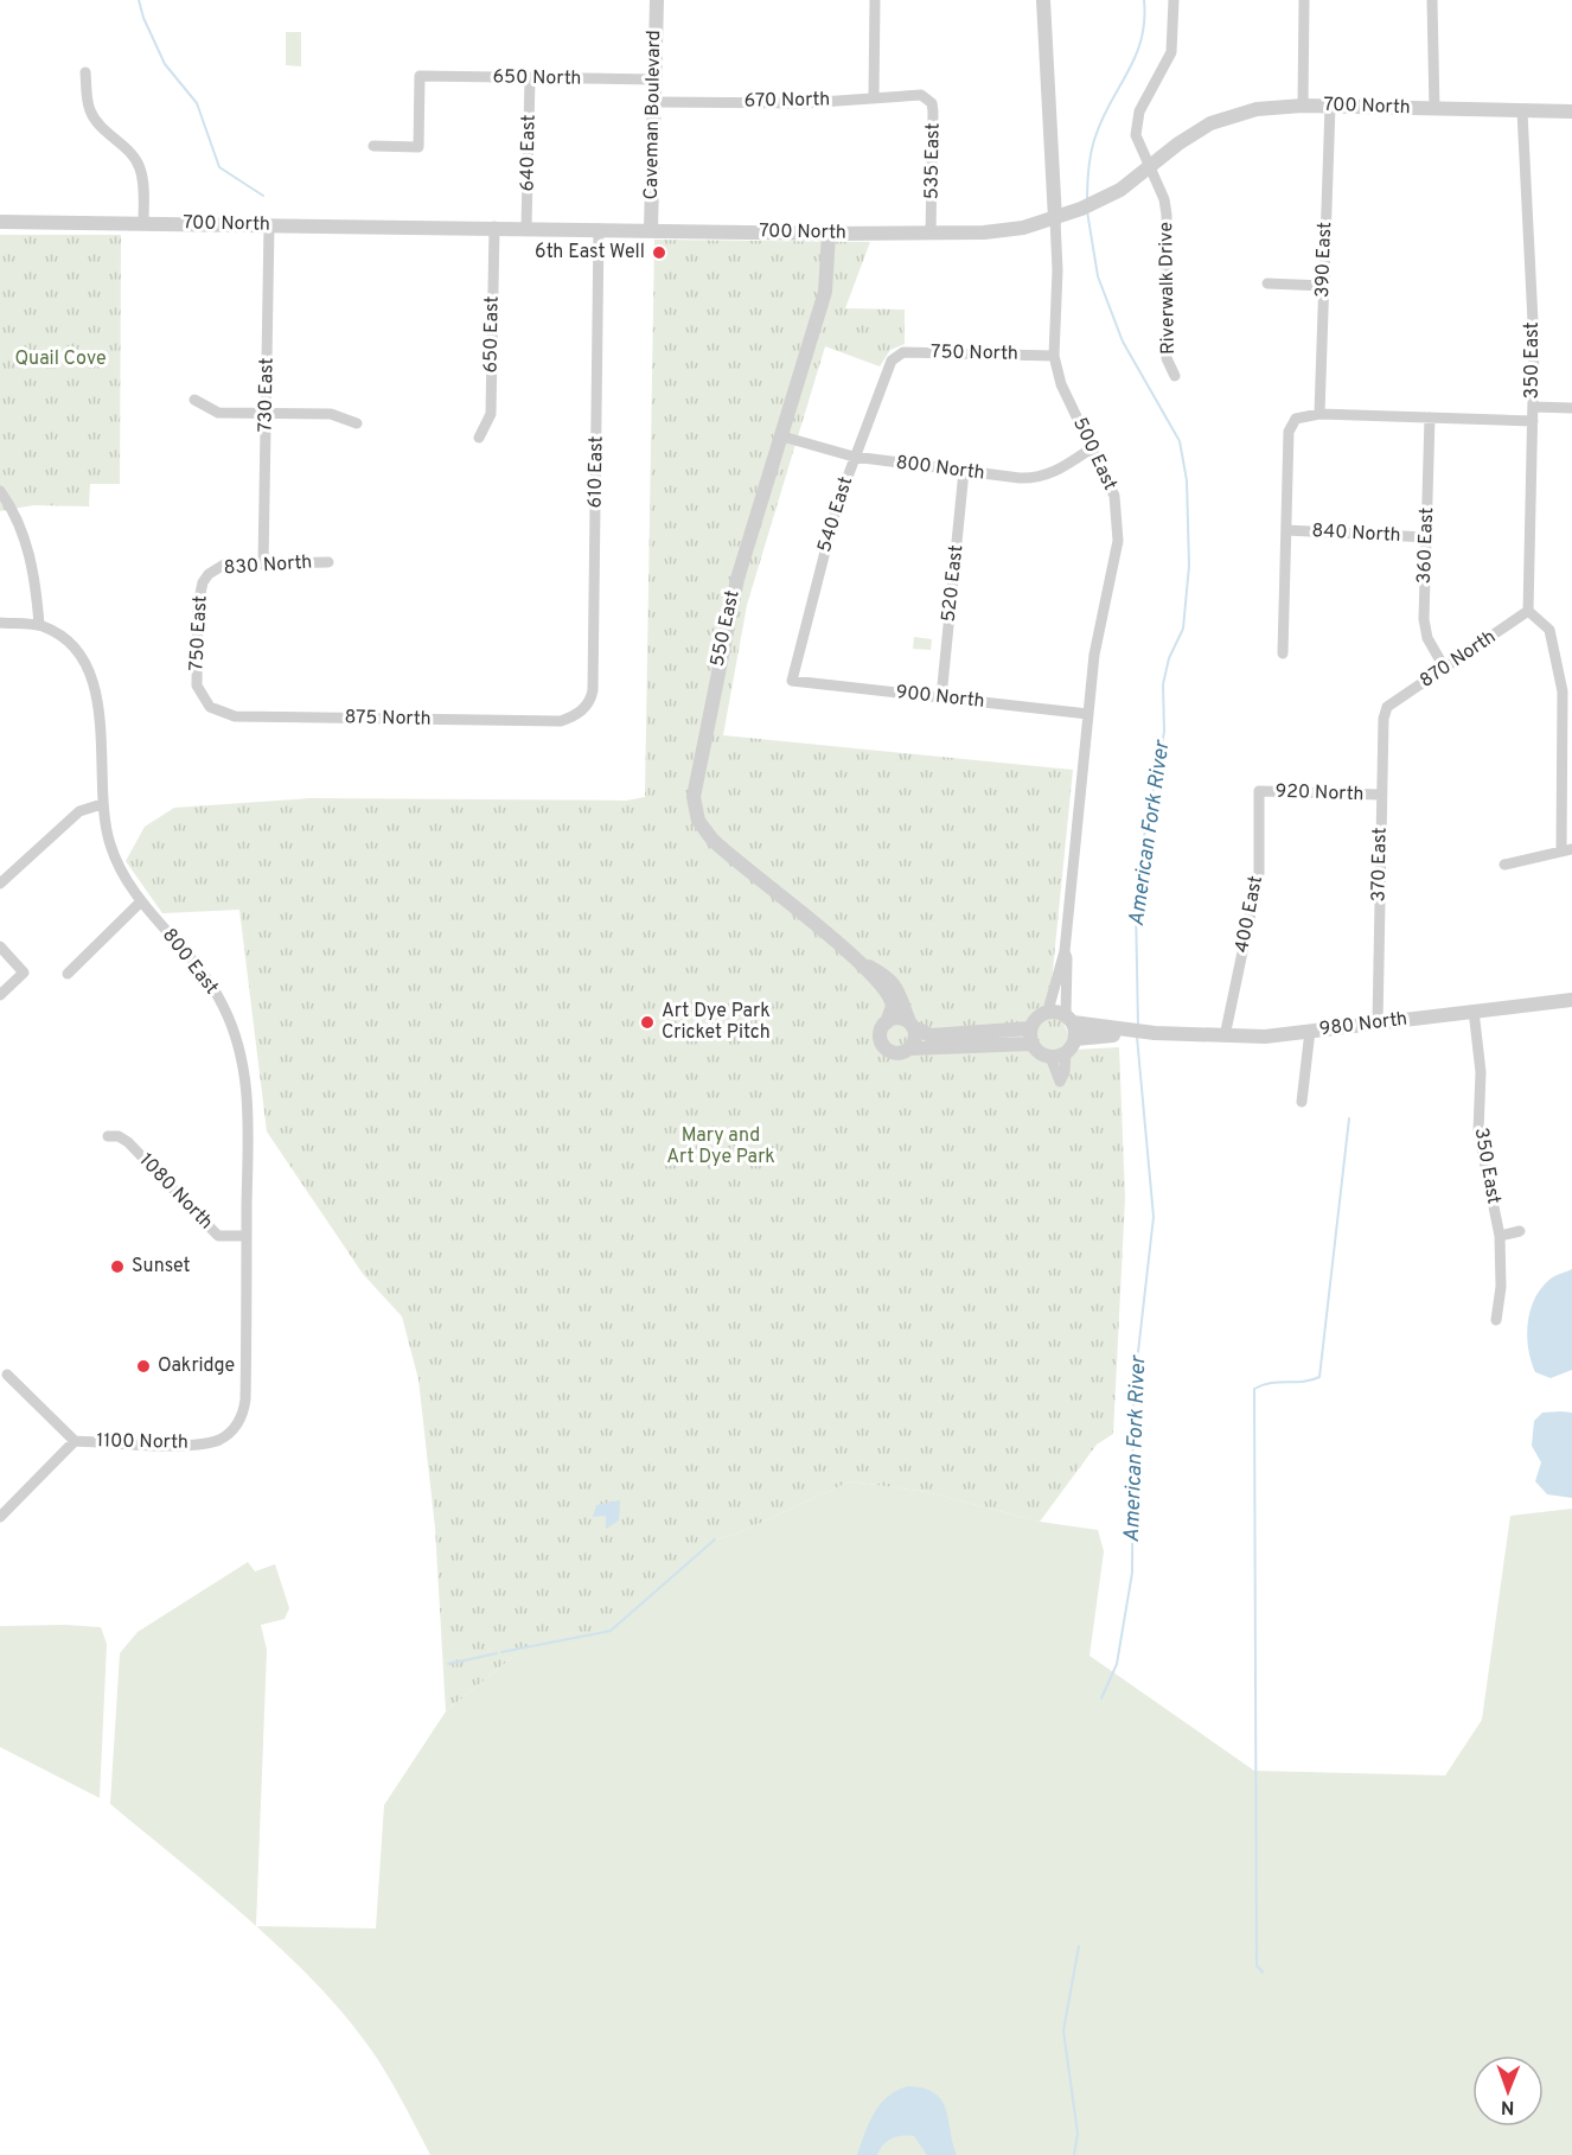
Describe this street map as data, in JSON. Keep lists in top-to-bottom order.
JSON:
{
  "streets": {
    "street": [
      "650 North",
      "670 North",
      "700 North",
      "Caveman Boulevard",
      "640 East",
      "535 East",
      "390 East",
      "Riverwalk Drive",
      "650 East",
      "750 North",
      "350 East",
      "730 East",
      "500 East",
      "800 North",
      "610 East",
      "540 East",
      "840 North",
      "360 East",
      "830 North",
      "520 East",
      "550 East",
      "750 East",
      "870 North",
      "900 North",
      "875 North",
      "920 North",
      "370 East",
      "400 East",
      "800 East",
      "980 North",
      "1080 North",
      "1100 North"
    ]
  },
  "crossings": [
    ["650 North", "Caveman Boulevard"],
    ["650 North", "640 East"],
    ["670 North", "Caveman Boulevard"],
    ["670 North", "535 East"],
    ["700 North", "Caveman Boulevard"],
    ["700 North", "640 East"],
    ["700 North", "535 East"],
    ["700 North", "390 East"],
    ["700 North", "Riverwalk Drive"],
    ["700 North", "650 East"],
    ["700 North", "350 East"],
    ["700 North", "730 East"],
    ["700 North", "500 East"],
    ["700 North", "610 East"],
    ["700 North", "550 East"],
    ["750 North", "500 East"],
    ["750 North", "540 East"],
    ["350 East", "870 North"],
    ["350 East", "980 North"],
    ["730 East", "830 North"],
    ["500 East", "800 North"],
    ["500 East", "900 North"],
    ["500 East", "980 North"],
    ["800 North", "540 East"],
    ["800 North", "520 East"],
    ["800 North", "550 East"],
    ["610 East", "875 North"],
    ["540 East", "900 North"],
    ["840 North", "360 East"],
    ["360 East", "870 North"],
    ["830 North", "750 East"],
    ["520 East", "900 North"],
    ["750 East", "875 North"],
    ["870 North", "370 East"],
    ["920 North", "370 East"],
    ["920 North", "400 East"],
    ["370 East", "980 North"],
    ["400 East", "980 North"],
    ["800 East", "1080 North"],
    ["800 East", "1100 North"]
  ],
  "water": ["American Fork River"],
  "parks": ["Quail Cove", "Mary and Art Dye Park"],
  "places": [
    "6th East Well",
    "Art Dye Park Cricket Pitch",
    "Sunset",
    "Oakridge"
  ],
  "north": "bottom"
}
